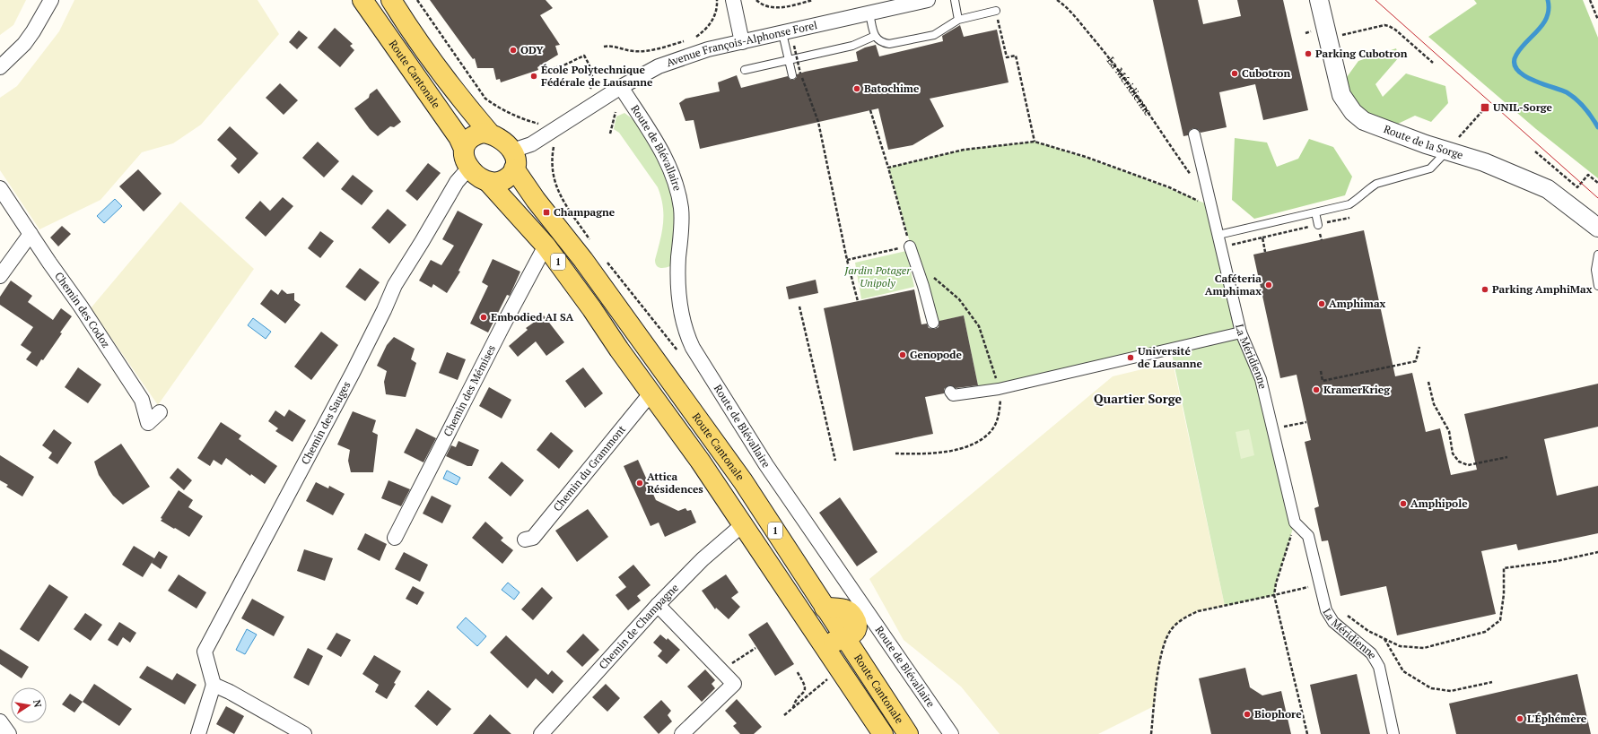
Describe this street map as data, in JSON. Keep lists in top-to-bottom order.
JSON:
{
  "streets": {
    "main road": ["Route Cantonale", "1"],
    "street": [
      "Avenue François-Alphonse Forel",
      "La Méridienne",
      "Route de la Sorge",
      "Route de Blévallaire",
      "Chemin des Codoz",
      "Chemin des Mémises",
      "Chemin des Sauges",
      "Chemin du Grammont",
      "Chemin de Champagne"
    ]
  },
  "crossings": [
    ["Avenue François-Alphonse Forel", "Route Cantonale"],
    ["Avenue François-Alphonse Forel", "Route de Blévallaire"],
    ["Avenue François-Alphonse Forel", "Chemin des Sauges"],
    ["Route Cantonale", "Chemin des Mémises"],
    ["Route Cantonale", "Chemin des Sauges"],
    ["Route Cantonale", "Chemin du Grammont"],
    ["Route Cantonale", "Chemin de Champagne"]
  ],
  "districts": ["Quartier Sorge"],
  "parks": ["Jardin Potager Unipoly"],
  "places": {
    "other": [
      "ODY",
      "Parking Cubotron",
      "Cubotron",
      "École Polytechnique Fédérale de Lausanne",
      "Batochime",
      "Caféteria Amphimax",
      "Parking AmphiMax",
      "Amphimax",
      "Embodied AI SA",
      "Genopode",
      "Université de Lausanne",
      "KramerKrieg",
      "Attica Résidences",
      "Amphipole",
      "Biophore",
      "L'Éphémère"
    ],
    "transit": ["UNIL-Sorge", "Champagne"]
  },
  "north": "right"
}
